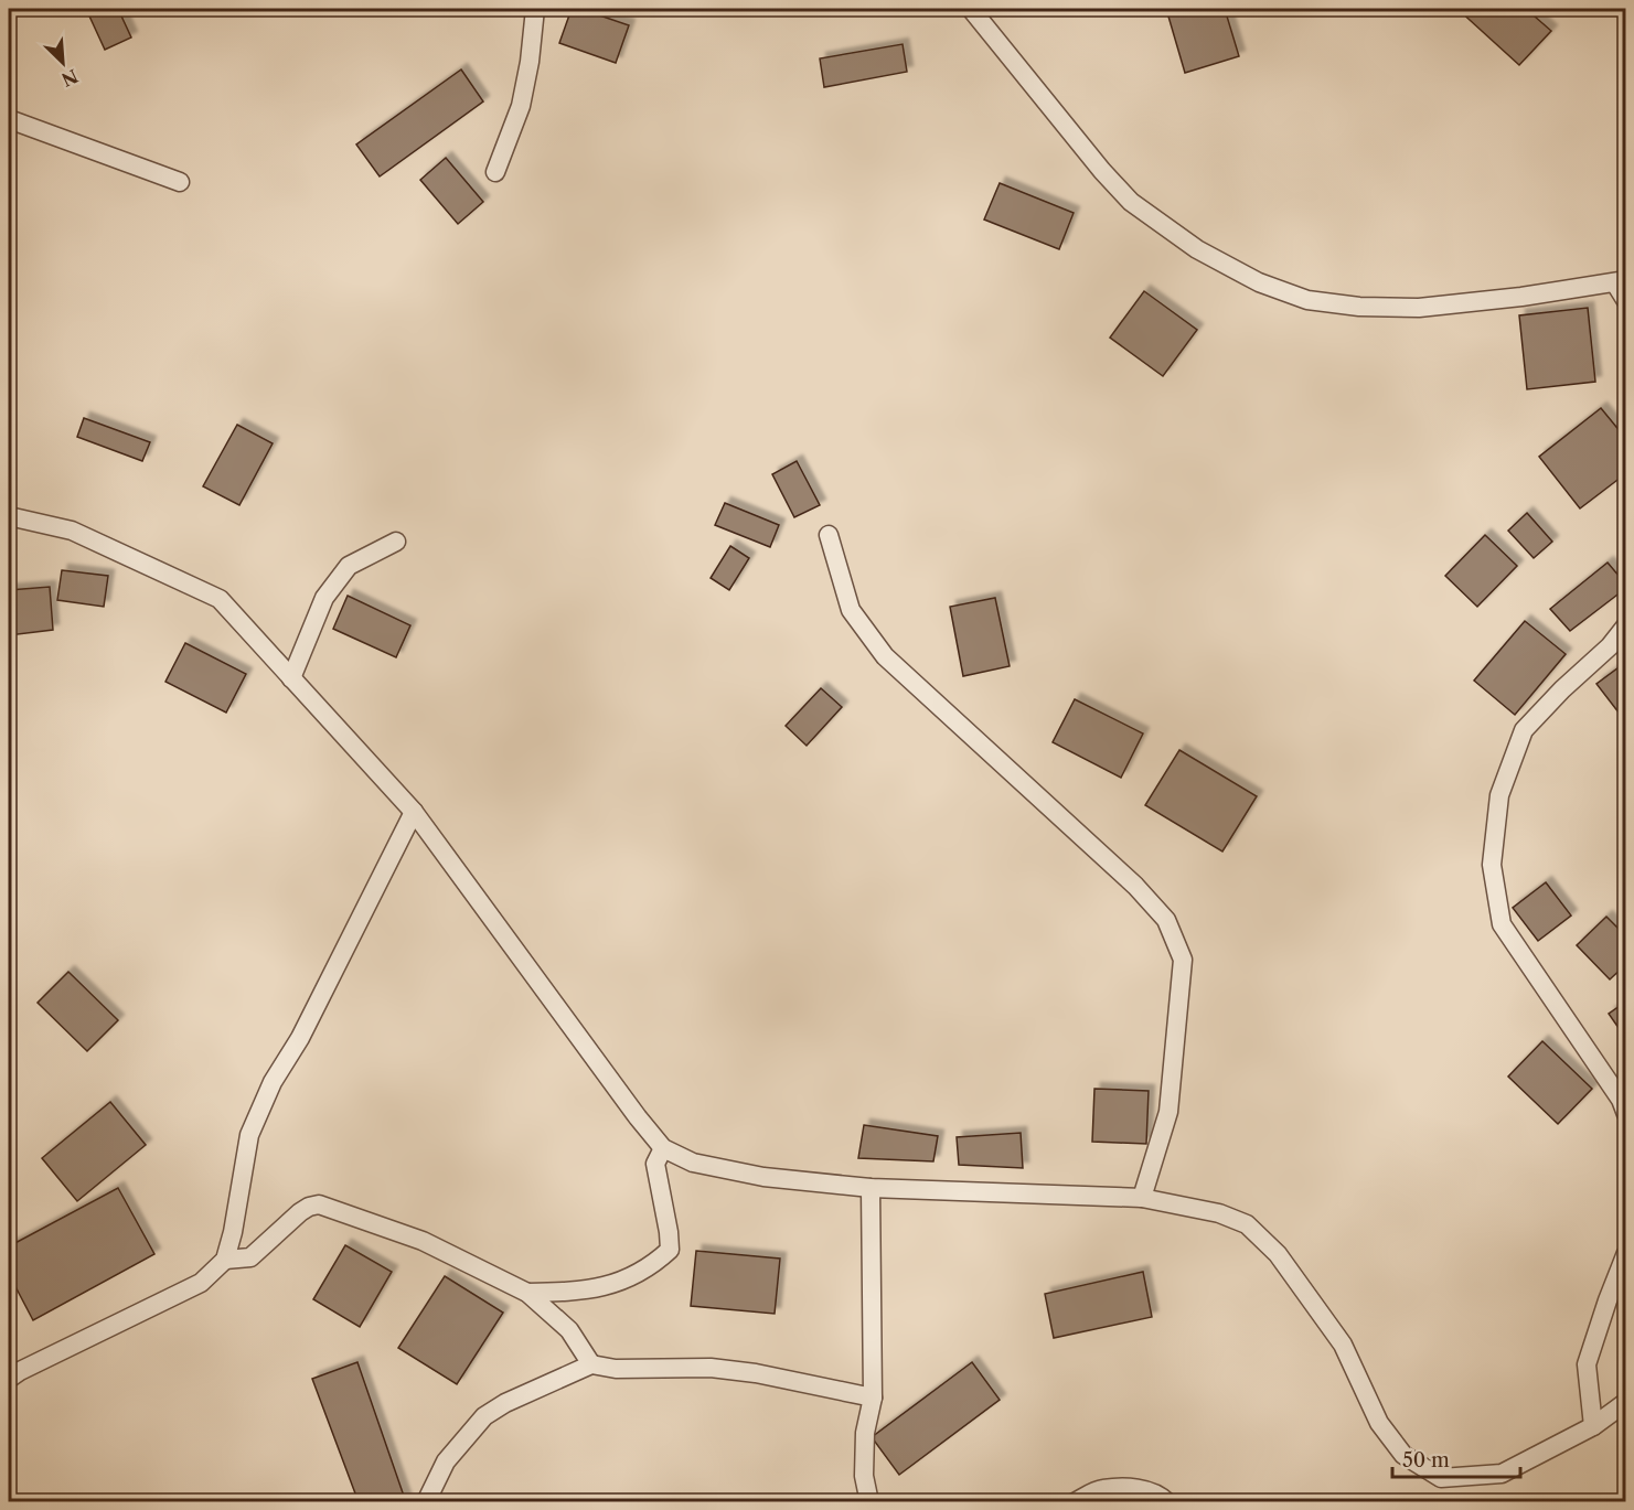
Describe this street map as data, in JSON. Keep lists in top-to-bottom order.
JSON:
{
  "scale_bar": "50 m",
  "north": "bottom right"
}
